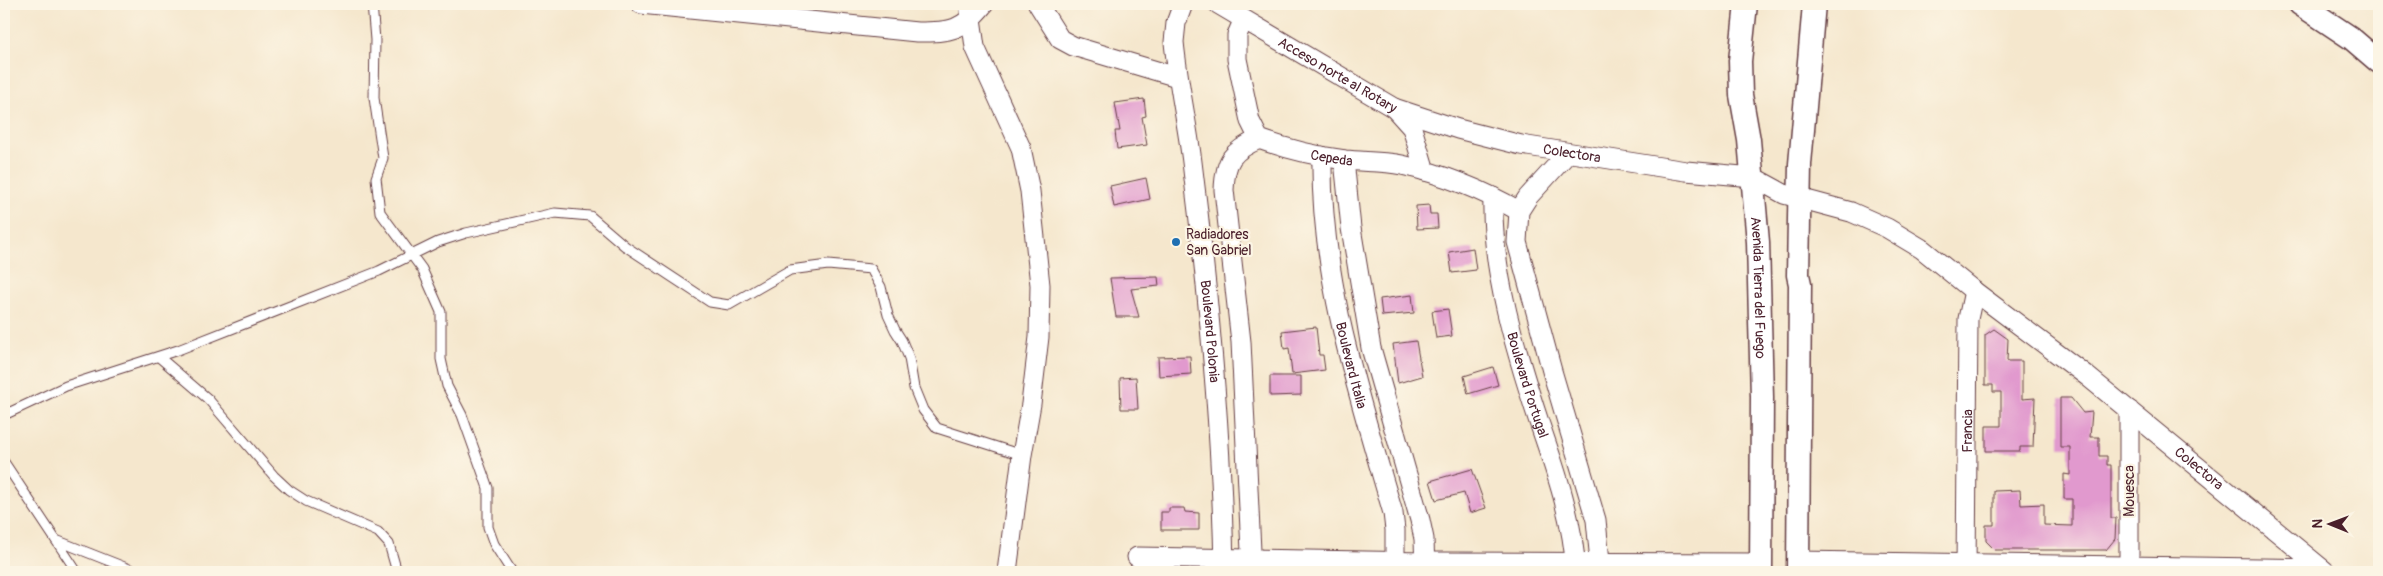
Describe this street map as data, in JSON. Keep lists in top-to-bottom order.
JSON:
{
  "streets": {
    "street": [
      "Acceso norte al Rotary",
      "Colectora",
      "Cepeda",
      "Avenida Tierra del Fuego",
      "Boulevard Polonia",
      "Boulevard Italia",
      "Boulevard Portugal",
      "Francia",
      "Mouesca"
    ]
  },
  "crossings": [
    ["Acceso norte al Rotary", "Colectora"],
    ["Acceso norte al Rotary", "Cepeda"],
    ["Colectora", "Avenida Tierra del Fuego"],
    ["Colectora", "Francia"],
    ["Colectora", "Mouesca"],
    ["Cepeda", "Boulevard Polonia"],
    ["Cepeda", "Boulevard Italia"],
    ["Cepeda", "Boulevard Portugal"]
  ],
  "places": ["Radiadores San Gabriel"],
  "north": "left"
}
